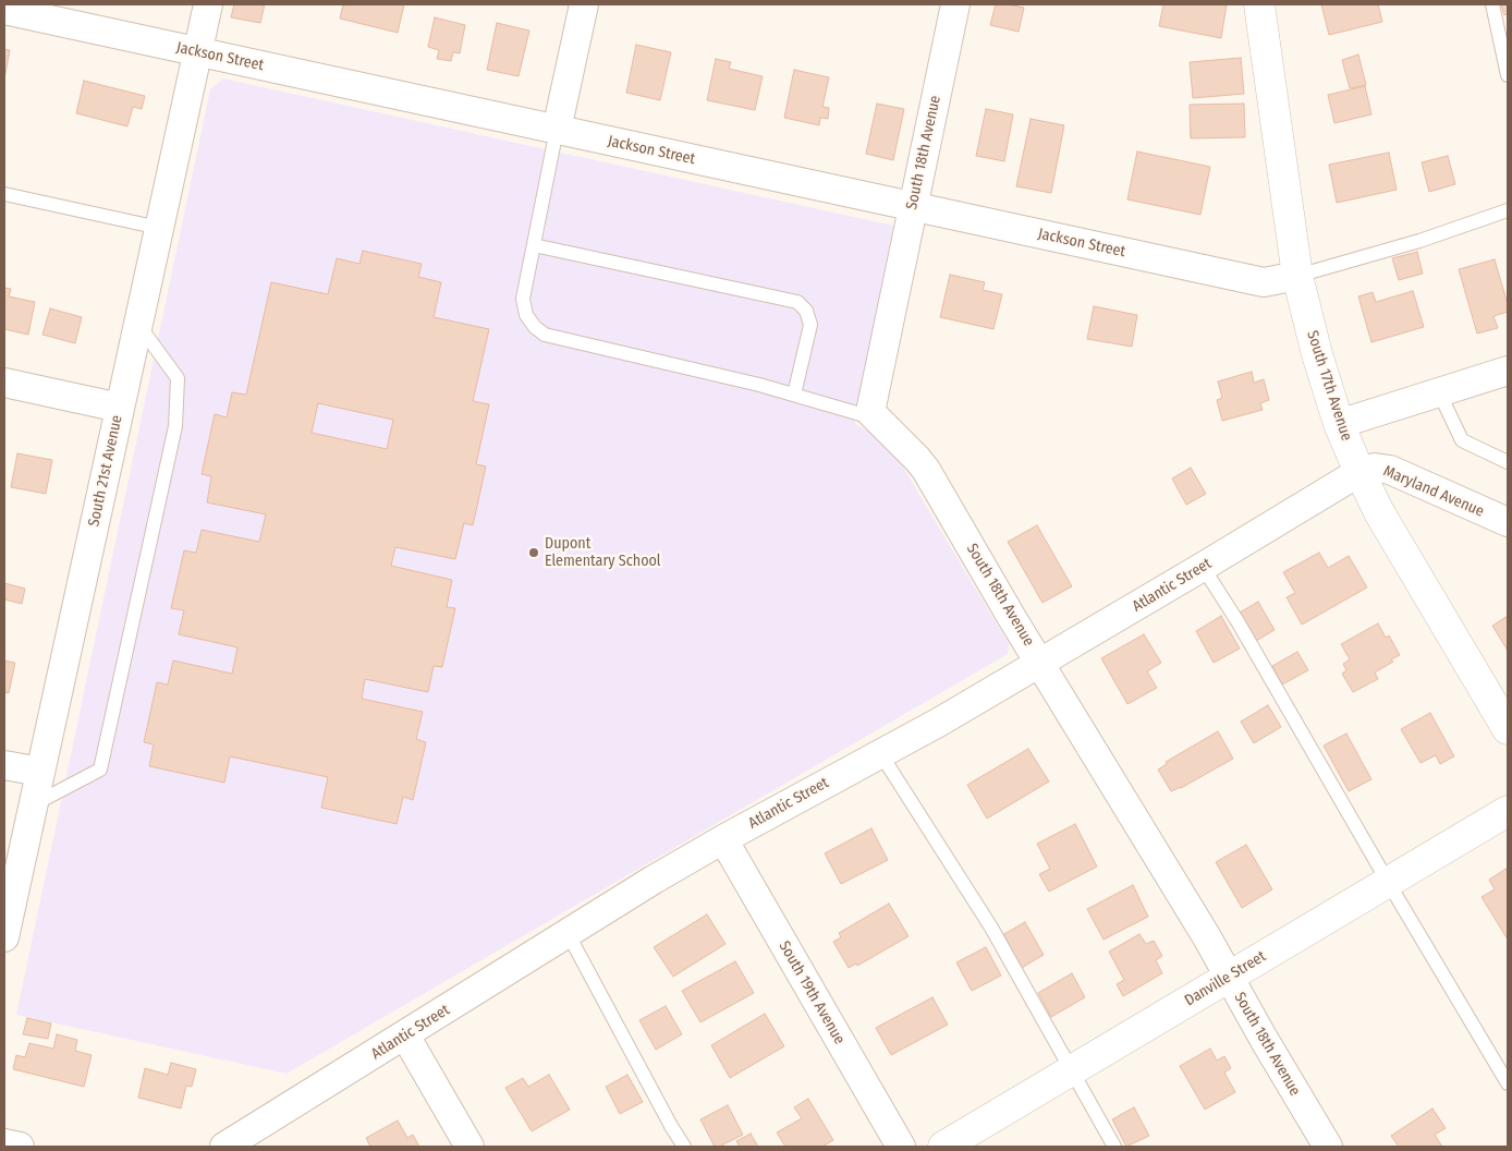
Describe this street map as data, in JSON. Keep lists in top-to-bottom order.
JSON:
{
  "streets": {
    "street": [
      "Jackson Street",
      "South 18th Avenue",
      "South 17th Avenue",
      "South 21st Avenue",
      "Maryland Avenue",
      "Atlantic Street",
      "Danville Street",
      "South 19th Avenue"
    ]
  },
  "crossings": [
    ["Jackson Street", "South 18th Avenue"],
    ["Jackson Street", "South 17th Avenue"],
    ["Jackson Street", "South 21st Avenue"],
    ["South 18th Avenue", "Atlantic Street"],
    ["South 18th Avenue", "Danville Street"],
    ["South 17th Avenue", "Maryland Avenue"],
    ["South 17th Avenue", "Atlantic Street"],
    ["Maryland Avenue", "Atlantic Street"],
    ["Atlantic Street", "South 19th Avenue"]
  ],
  "places": ["Dupont Elementary School"]
}
